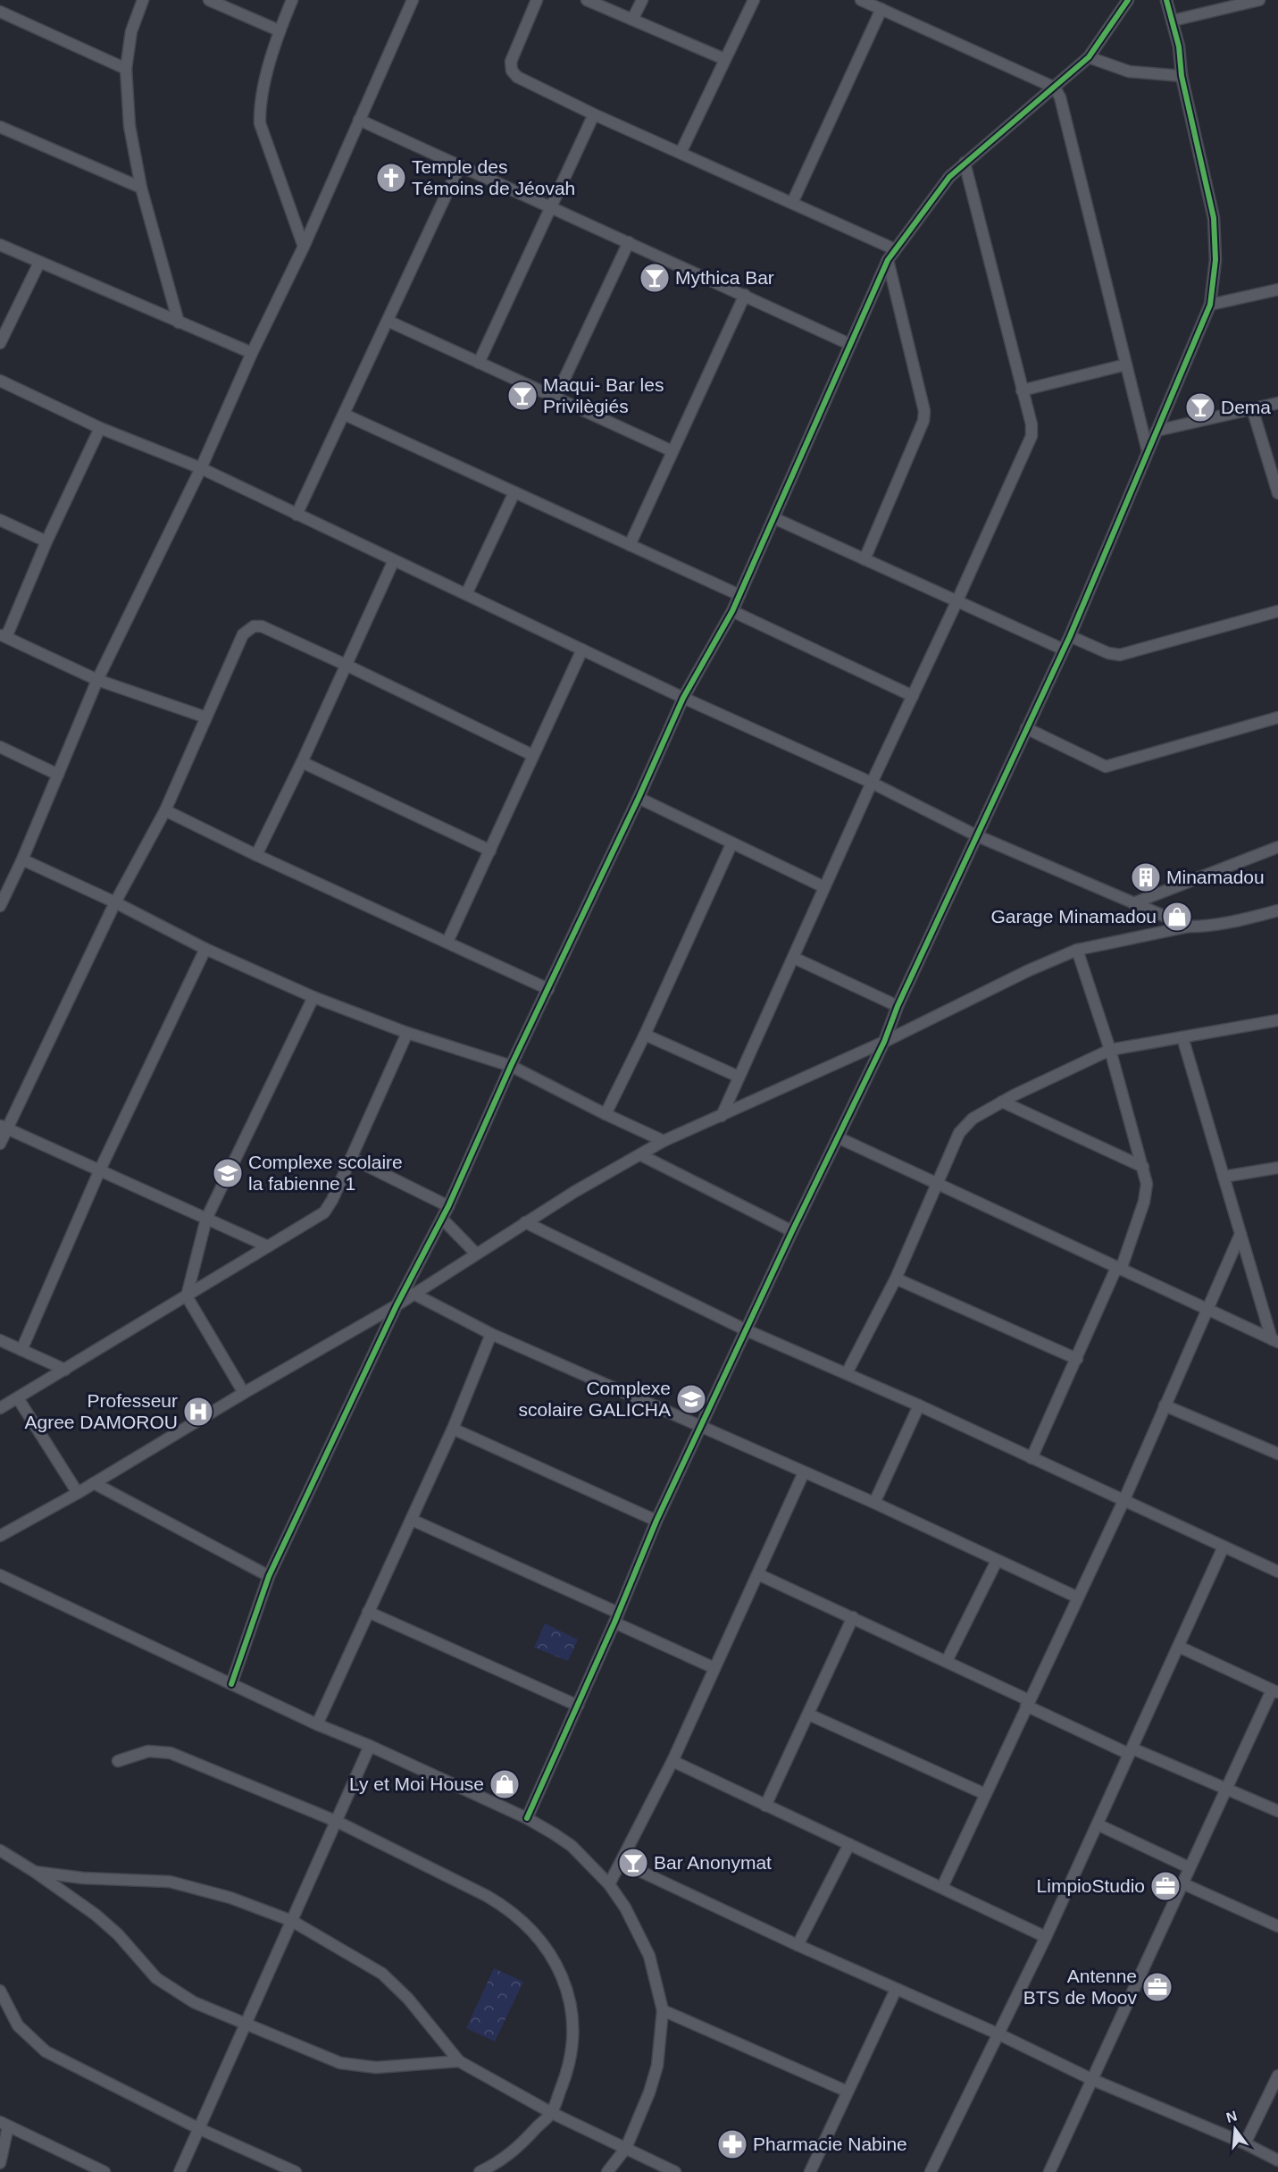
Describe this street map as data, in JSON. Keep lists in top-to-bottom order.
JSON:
{
  "places": {
    "church": ["Temple des Témoins de Jéovah"],
    "bar": [
      "Mythica Bar",
      "Maqui- Bar les Privilègiés",
      "Dema",
      "Bar Anonymat"
    ],
    "building": ["Minamadou"],
    "shop": ["Garage Minamadou", "Ly et Moi House"],
    "school or university": ["Complexe scolaire la fabienne 1", "Complexe scolaire GALICHA"],
    "hospital": ["Professeur Agree DAMOROU"],
    "office": ["LimpioStudio", "Antenne BTS de Moov"],
    "pharmacy": ["Pharmacie Nabine"]
  },
  "north": "top"
}
